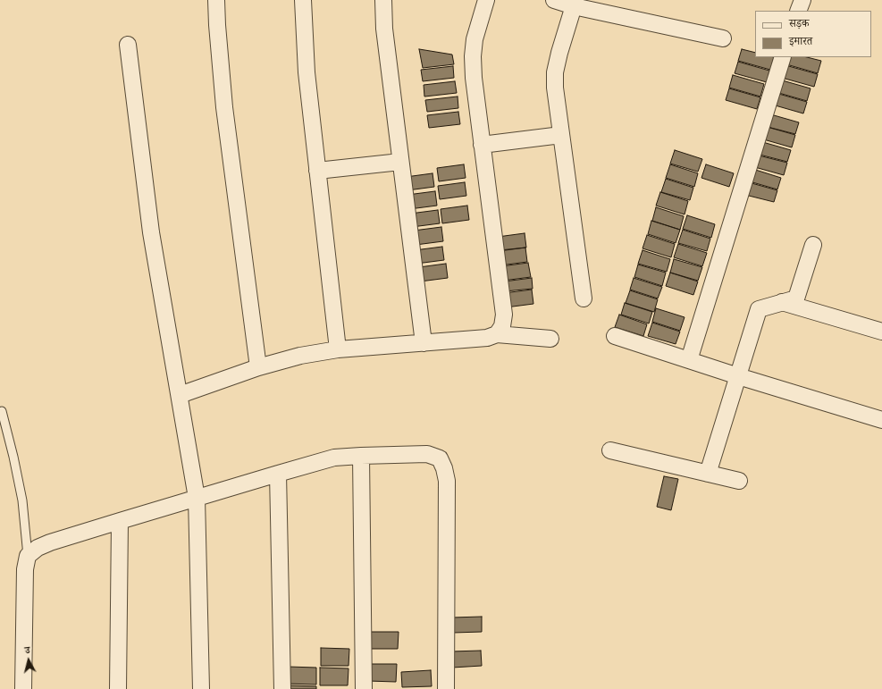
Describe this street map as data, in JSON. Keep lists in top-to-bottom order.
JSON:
{
  "legend": ["सड़क", "इमारत"],
  "north": "top"
}
